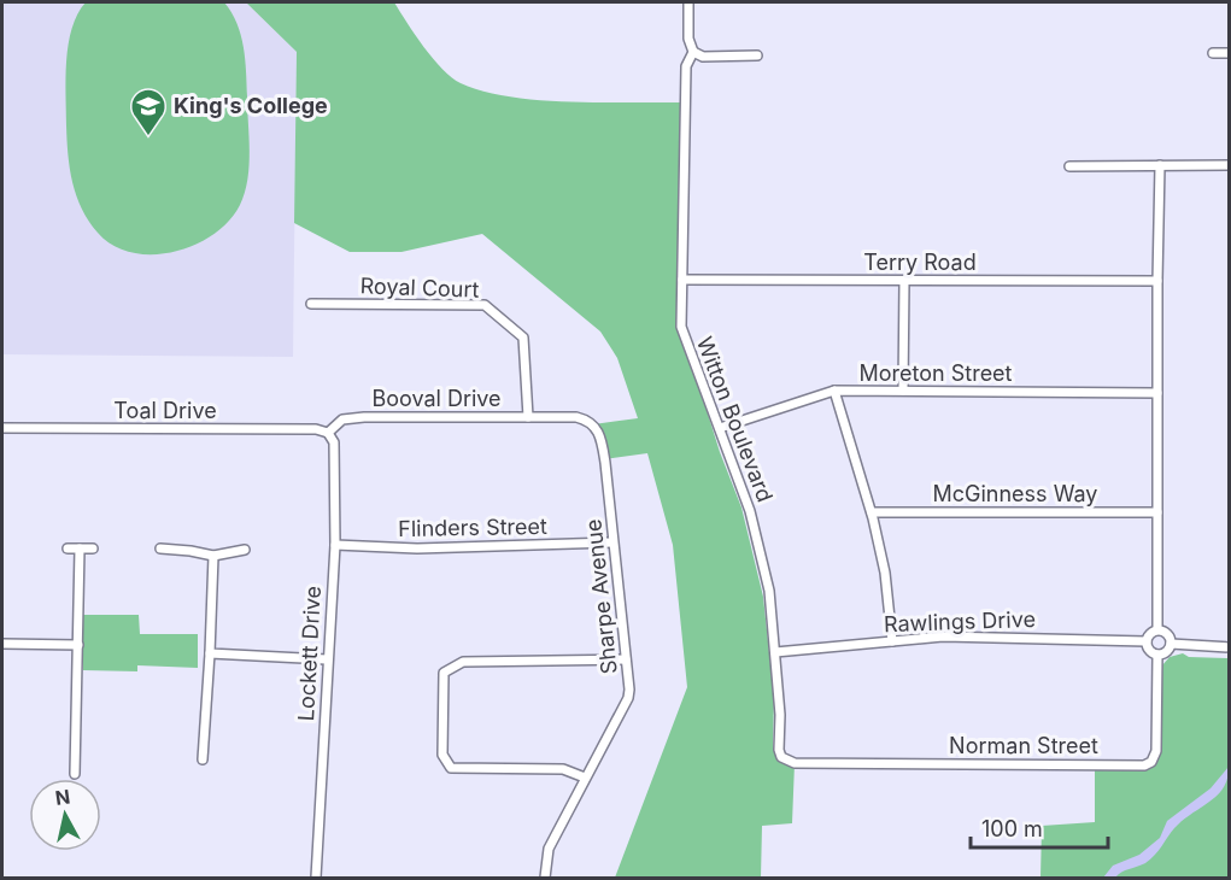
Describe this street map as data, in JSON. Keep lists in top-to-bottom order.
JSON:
{
  "streets": {
    "street": [
      "Terry Road",
      "Royal Court",
      "Moreton Street",
      "Booval Drive",
      "Toal Drive",
      "Witton Boulevard",
      "McGinness Way",
      "Flinders Street",
      "Sharpe Avenue",
      "Rawlings Drive",
      "Lockett Drive",
      "Norman Street"
    ]
  },
  "crossings": [
    ["Terry Road", "Witton Boulevard"],
    ["Royal Court", "Booval Drive"],
    ["Moreton Street", "Witton Boulevard"],
    ["Booval Drive", "Toal Drive"],
    ["Booval Drive", "Sharpe Avenue"],
    ["Booval Drive", "Lockett Drive"],
    ["Toal Drive", "Lockett Drive"],
    ["Witton Boulevard", "Rawlings Drive"],
    ["Witton Boulevard", "Norman Street"],
    ["Flinders Street", "Sharpe Avenue"],
    ["Flinders Street", "Lockett Drive"],
    ["Rawlings Drive", "Norman Street"]
  ],
  "places": {
    "school or university": ["King's College"]
  },
  "scale_bar": "100 m",
  "north": "top"
}
